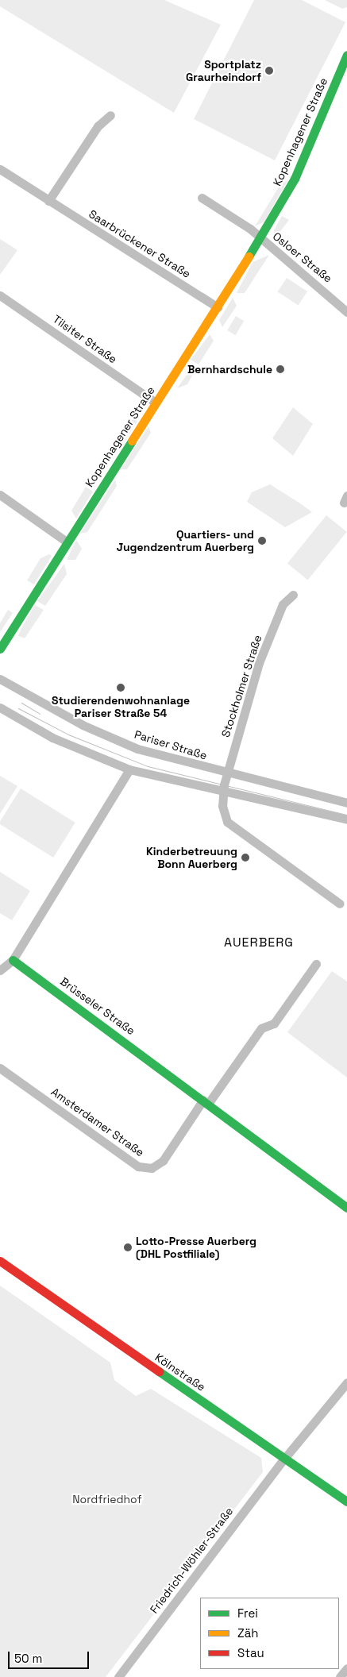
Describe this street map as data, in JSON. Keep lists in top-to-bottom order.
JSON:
{
  "streets": {
    "street": [
      "Kopenhagener Straße",
      "Saarbrückener Straße",
      "Osloer Straße",
      "Tilsiter Straße",
      "Stockholmer Straße",
      "Pariser Straße",
      "Brüsseler Straße",
      "Amsterdamer Straße",
      "Kölnstraße",
      "Friedrich-Wöhler-Straße"
    ]
  },
  "crossings": [
    ["Kopenhagener Straße", "Saarbrückener Straße"],
    ["Kopenhagener Straße", "Osloer Straße"],
    ["Kopenhagener Straße", "Tilsiter Straße"],
    ["Stockholmer Straße", "Pariser Straße"],
    ["Brüsseler Straße", "Amsterdamer Straße"],
    ["Kölnstraße", "Friedrich-Wöhler-Straße"]
  ],
  "districts": ["AUERBERG"],
  "parks": ["Nordfriedhof"],
  "places": [
    "Sportplatz Graurheindorf",
    "Bernhardschule",
    "Quartiers- und Jugendzentrum Auerberg",
    "Studierendenwohnanlage Pariser Straße 54",
    "Kinderbetreuung Bonn Auerberg",
    "Lotto-Presse Auerberg (DHL Postfiliale)"
  ],
  "legend": ["Frei", "Zäh", "Stau"],
  "scale_bar": "50 m"
}
